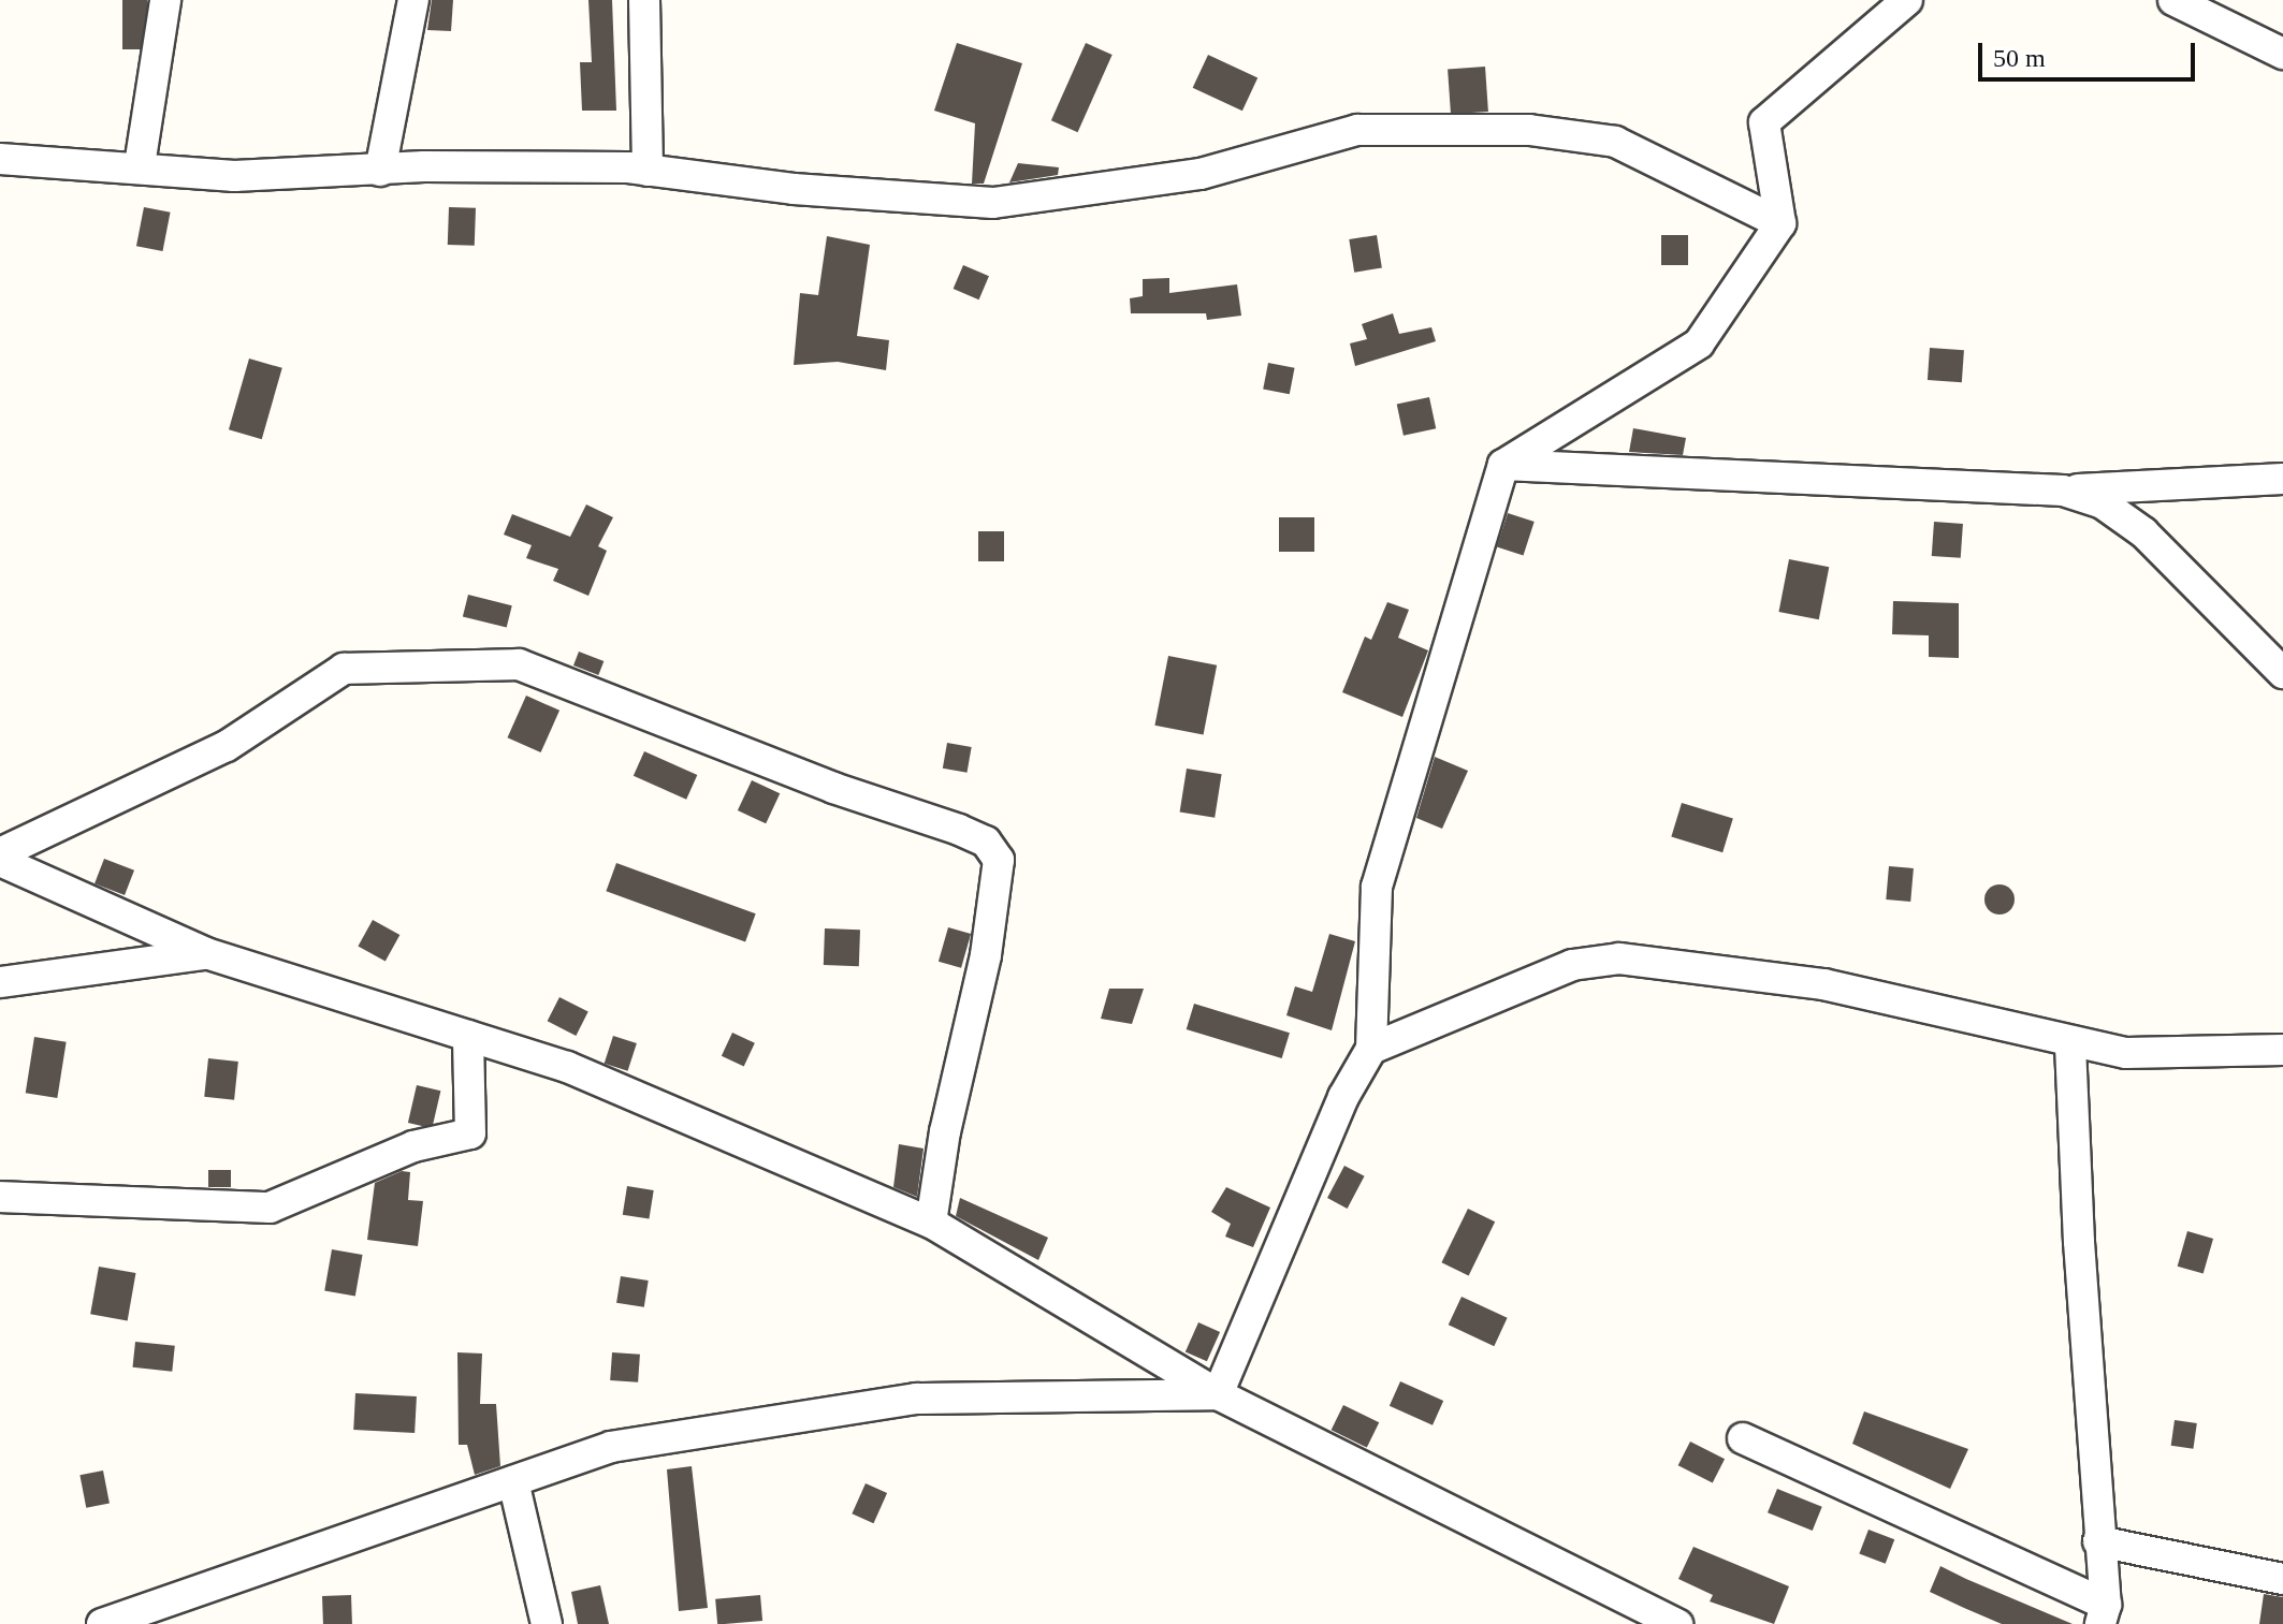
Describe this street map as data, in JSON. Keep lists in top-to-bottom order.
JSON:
{
  "scale_bar": "50 m"
}
